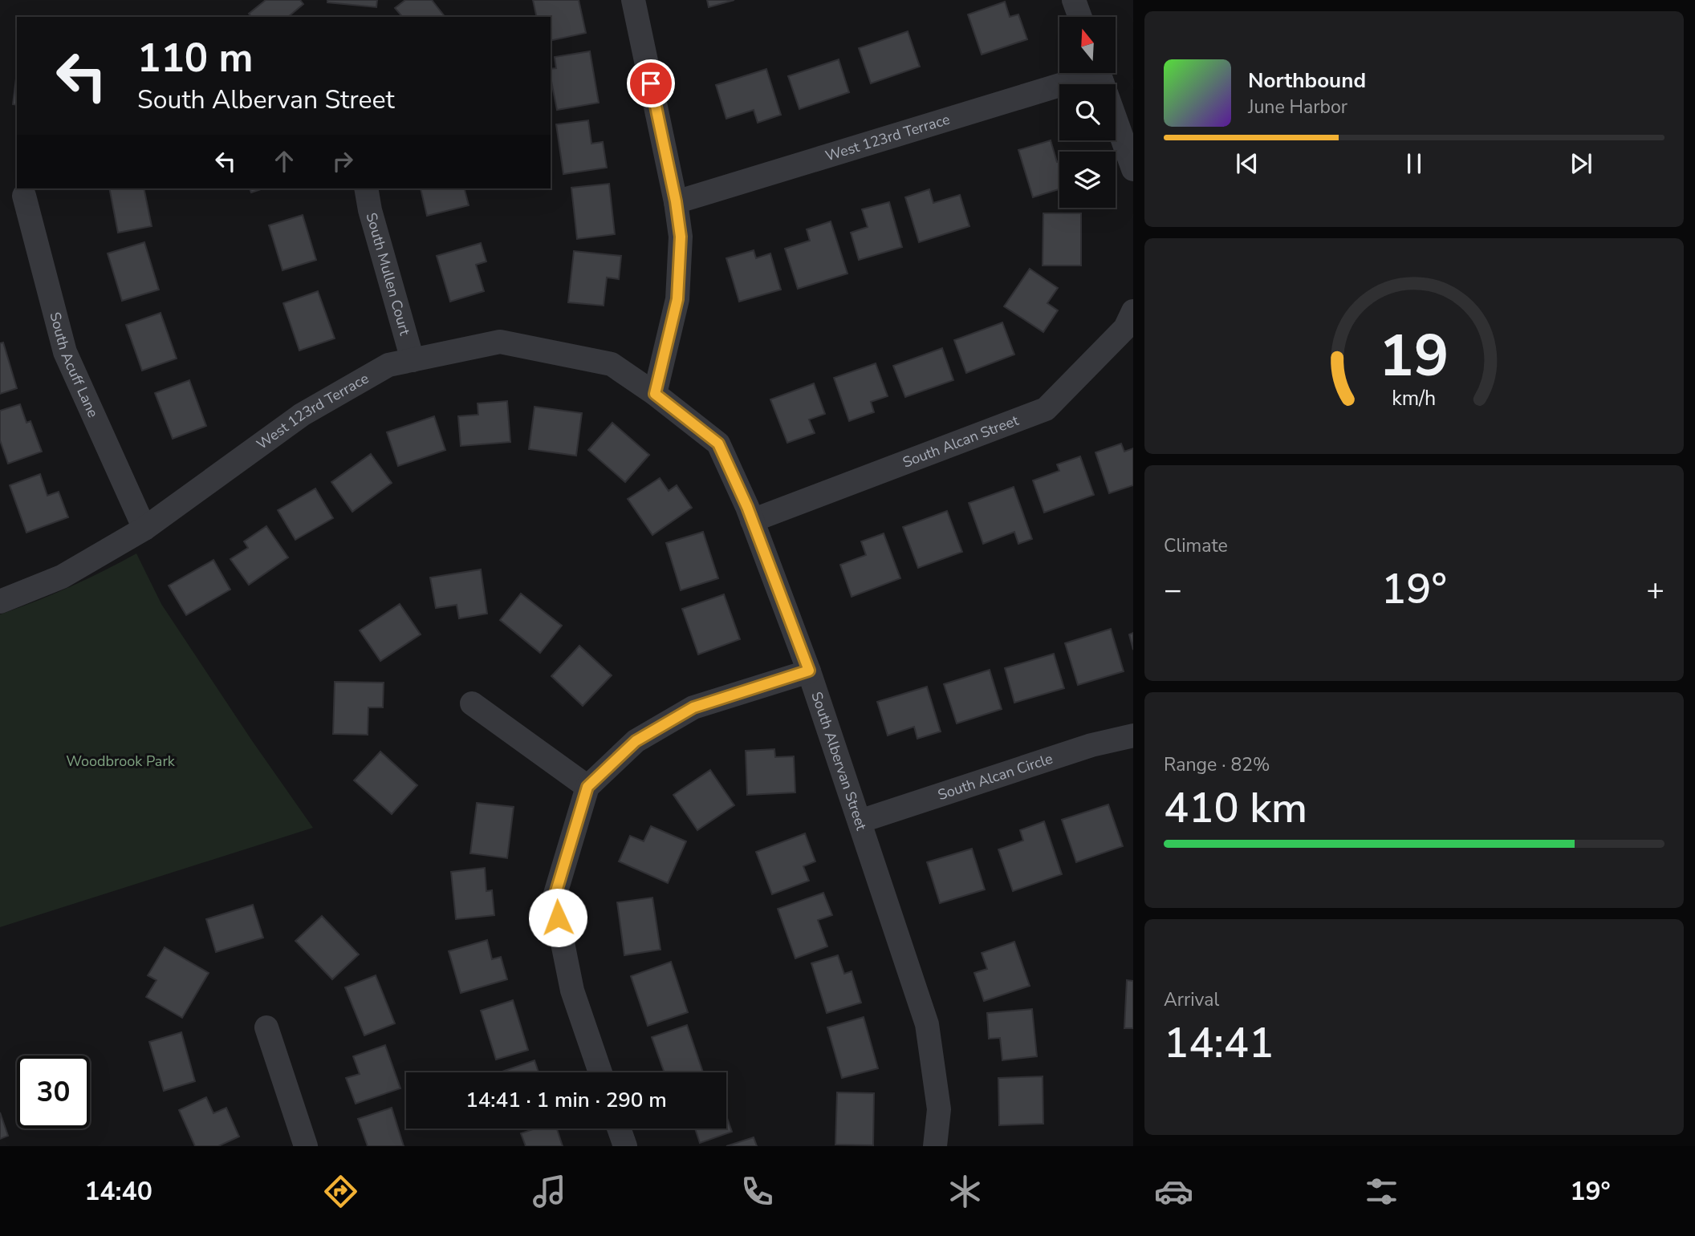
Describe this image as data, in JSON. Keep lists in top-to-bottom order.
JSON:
{
  "streets": {
    "street": [
      "West 123rd Terrace",
      "South Mullen Court",
      "South Acuff Lane",
      "South Alcan Street",
      "South Albervan Street",
      "South Alcan Circle"
    ]
  },
  "crossings": [
    ["West 123rd Terrace", "South Mullen Court"],
    ["West 123rd Terrace", "South Acuff Lane"],
    ["West 123rd Terrace", "South Albervan Street"],
    ["South Alcan Street", "South Albervan Street"],
    ["South Albervan Street", "South Alcan Circle"]
  ],
  "parks": ["Woodbrook Park"],
  "north": "top",
  "page": {
    "turn": ["110 m", "South Albervan Street"],
    "song": ["Northbound", "June Harbor"],
    "tile": [
      "Climate",
      ["Range · 82%", "410 km"],
      ["Arrival", "14:41"]
    ],
    "heat": ["−", "19°", "+"],
    "limit": "30",
    "trip": "14:41 · 1 min · 290 m",
    "tabs": ["14:40", "19°"],
    "gauge": ["19", "km/h"]
  }
}
